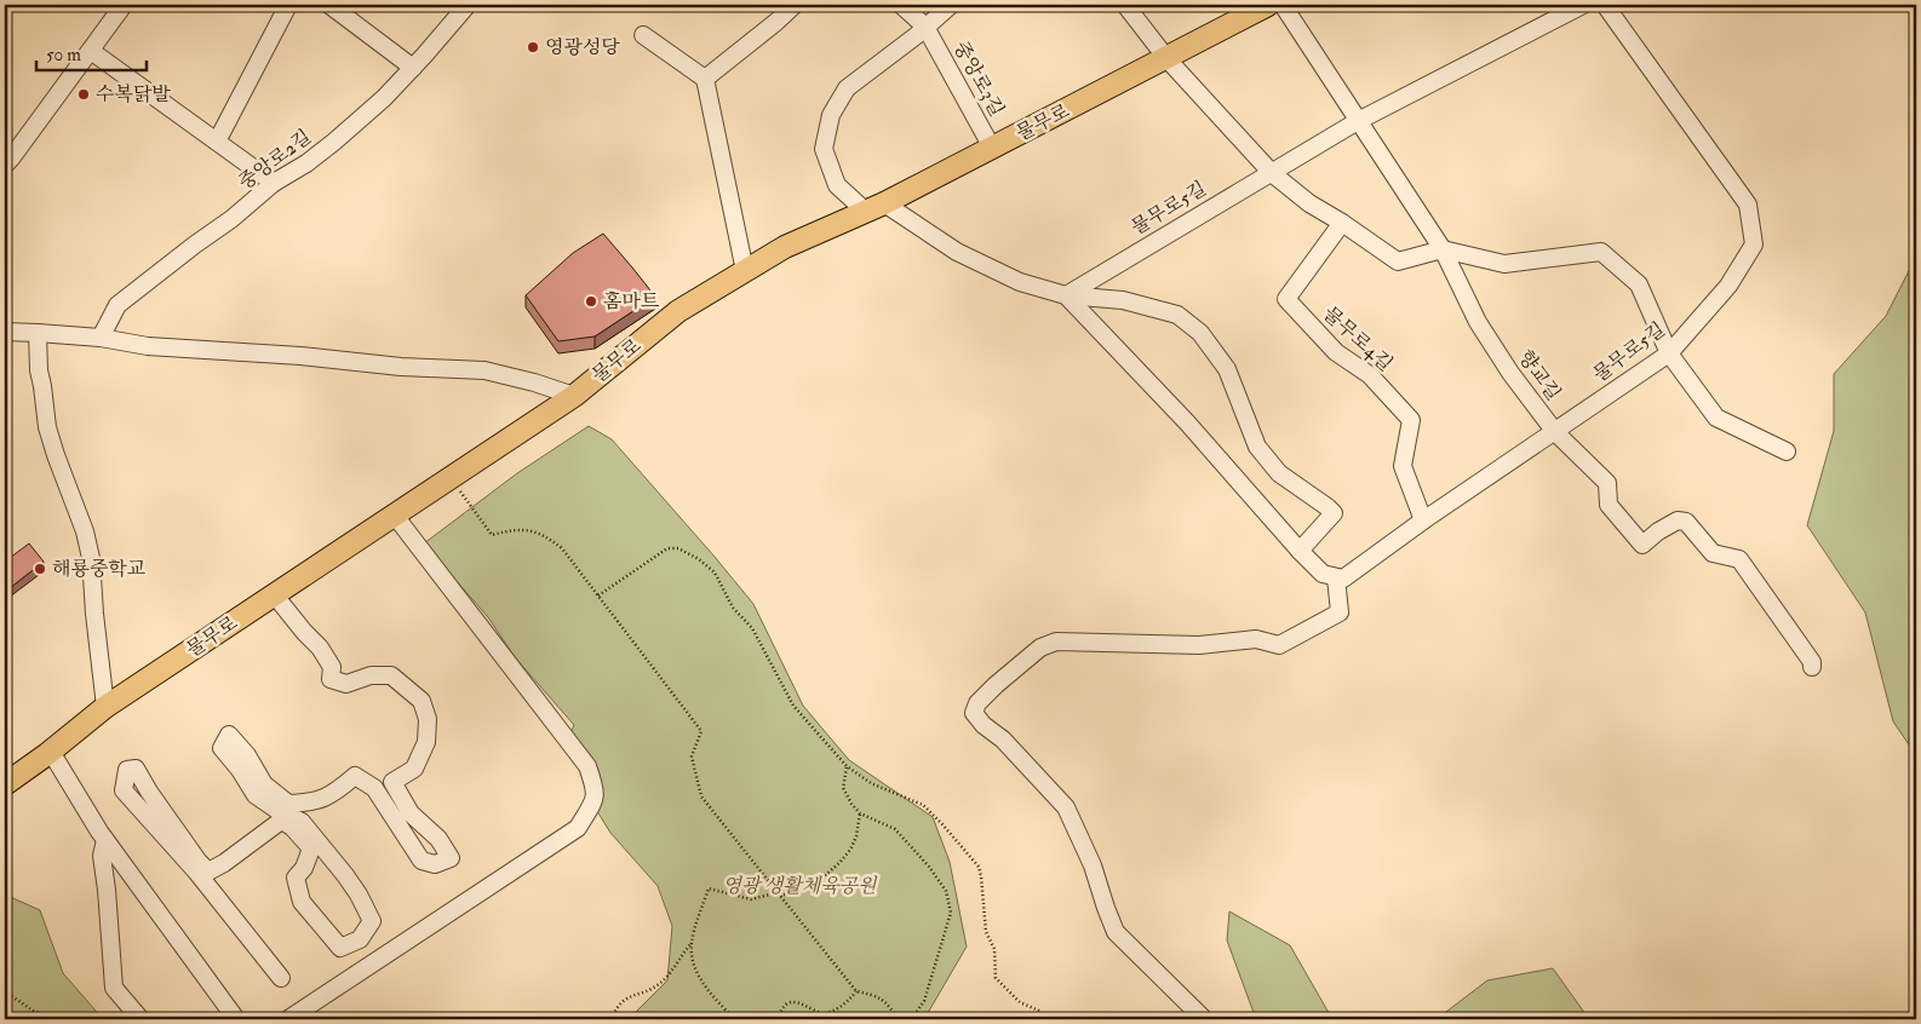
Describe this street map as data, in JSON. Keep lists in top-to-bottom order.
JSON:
{
  "streets": {
    "main road": ["물무로"],
    "street": [
      "중앙로3길",
      "중앙로2길",
      "물무로5길",
      "물무로4길",
      "향교길"
    ]
  },
  "crossings": [
    ["중앙로3길", "물무로"],
    ["물무로5길", "물무로4길"],
    ["물무로5길", "향교길"]
  ],
  "parks": ["영광 생활체육공원"],
  "places": [
    "영광성당",
    "수복닭발",
    "홈마트",
    "해룡중학교"
  ],
  "scale_bar": "50 m"
}
